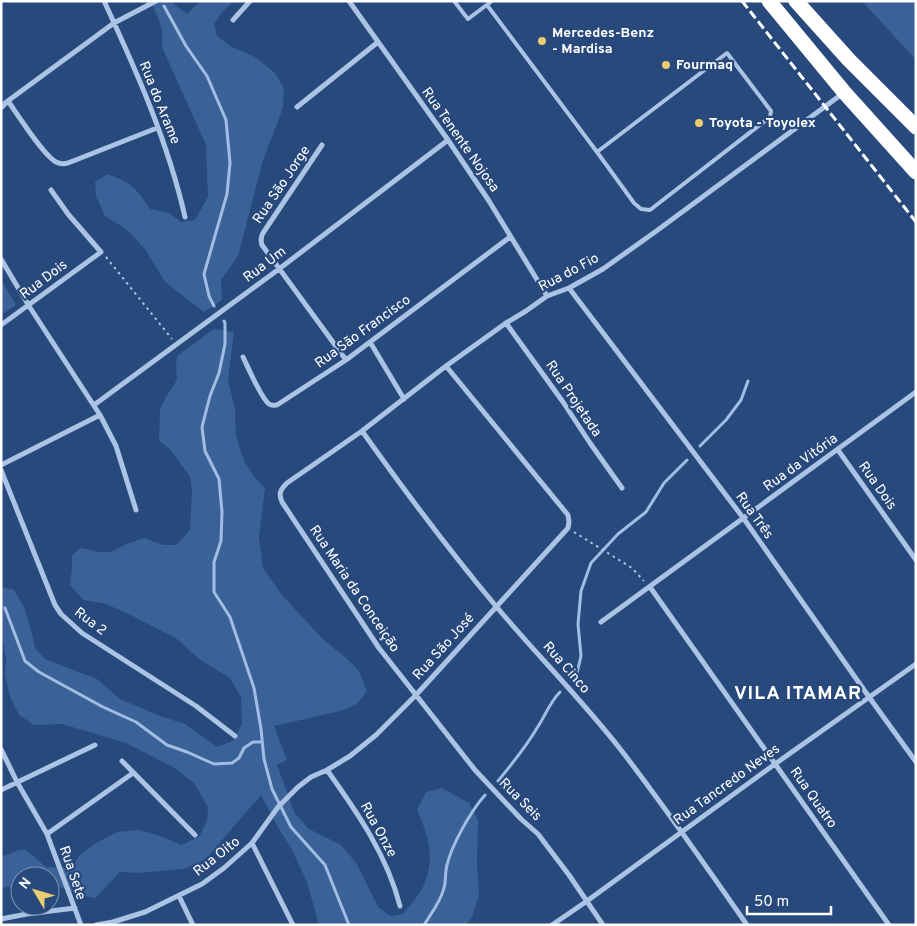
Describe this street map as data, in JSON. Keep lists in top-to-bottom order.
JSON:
{
  "streets": {
    "street": [
      "Rua do Arame",
      "Rua Tenente Nojosa",
      "Rua São Jorge",
      "Rua Um",
      "Rua do Fio",
      "Rua Dois",
      "Rua São Francisco",
      "Rua Projetada",
      "Rua da Vitória",
      "Rua Três",
      "Rua Maria da Conceição",
      "Rua 2",
      "Rua São José",
      "Rua Cinco",
      "Rua Tancredo Neves",
      "Rua Quatro",
      "Rua Seis",
      "Rua Onze",
      "Rua Oito",
      "Rua Sete"
    ]
  },
  "crossings": [
    ["Rua Tenente Nojosa", "Rua Um"],
    ["Rua Tenente Nojosa", "Rua do Fio"],
    ["Rua Tenente Nojosa", "Rua São Francisco"],
    ["Rua São Jorge", "Rua Um"],
    ["Rua São Jorge", "Rua São Francisco"],
    ["Rua do Fio", "Rua Projetada"],
    ["Rua do Fio", "Rua Três"],
    ["Rua do Fio", "Rua Maria da Conceição"],
    ["Rua do Fio", "Rua Cinco"],
    ["Rua Dois", "Rua da Vitória"],
    ["Rua da Vitória", "Rua Três"],
    ["Rua da Vitória", "Rua Quatro"],
    ["Rua Três", "Rua Tancredo Neves"],
    ["Rua Maria da Conceição", "Rua São José"],
    ["Rua Maria da Conceição", "Rua Seis"],
    ["Rua São José", "Rua Cinco"],
    ["Rua São José", "Rua Seis"],
    ["Rua São José", "Rua Onze"],
    ["Rua São José", "Rua Oito"],
    ["Rua Cinco", "Rua Tancredo Neves"],
    ["Rua Tancredo Neves", "Rua Quatro"],
    ["Rua Tancredo Neves", "Rua Seis"],
    ["Rua Onze", "Rua Oito"]
  ],
  "districts": ["VILA ITAMAR"],
  "places": ["Mercedes-Benz - Mardisa", "Fourmaq", "Toyota - Toyolex"],
  "scale_bar": "50 m",
  "north": "top left"
}
